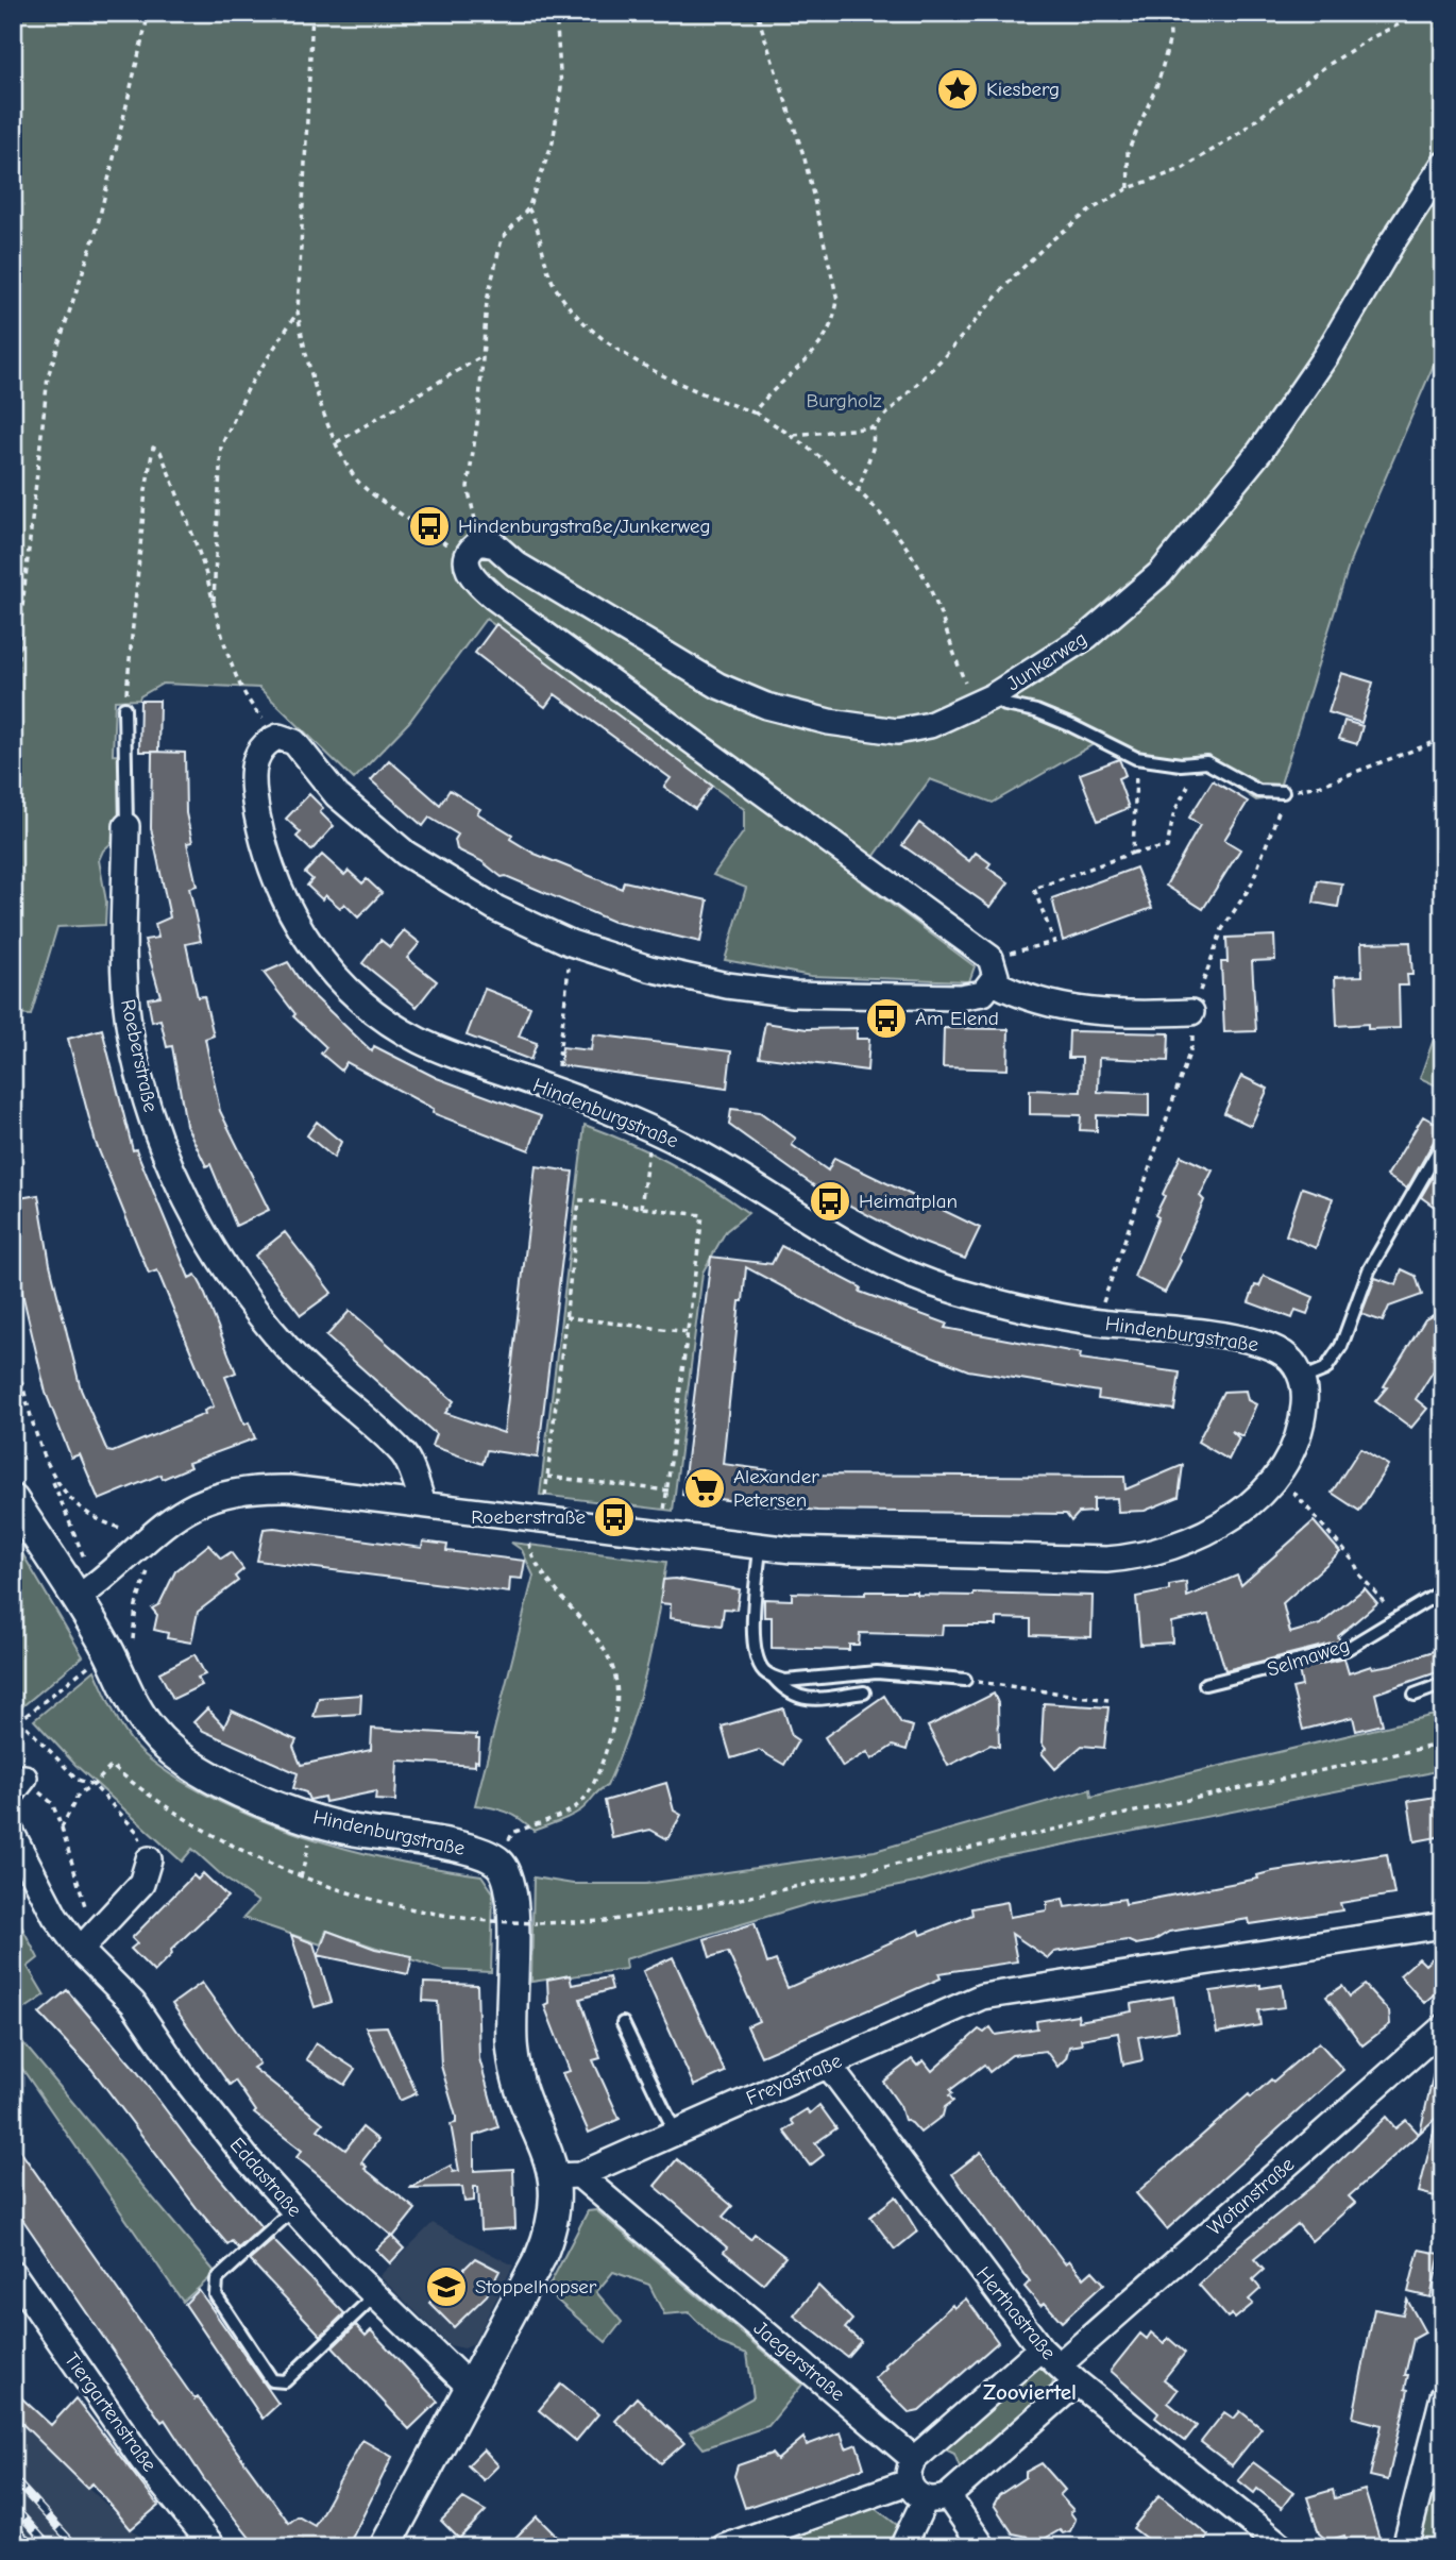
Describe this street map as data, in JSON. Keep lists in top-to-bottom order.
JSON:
{
  "streets": {
    "street": [
      "Junkerweg",
      "Roeberstraße",
      "Hindenburgstraße",
      "Freyastraße",
      "Eddastraße",
      "Wotanstraße",
      "Herthastraße",
      "Jaegerstraße",
      "Tiergartenstraße"
    ],
    "lane": ["Selmaweg"]
  },
  "crossings": [
    ["Freyastraße", "Herthastraße"],
    ["Freyastraße", "Jaegerstraße"],
    ["Wotanstraße", "Herthastraße"],
    ["Wotanstraße", "Jaegerstraße"]
  ],
  "districts": ["Zooviertel"],
  "parks": ["Burgholz"],
  "places": {
    "place": ["Kiesberg"],
    "bus stop": [
      "Hindenburgstraße/Junkerweg",
      "Am Elend",
      "Heimatplan",
      "Roeberstraße"
    ],
    "supermarket": ["Alexander Petersen"],
    "school or university": ["Stoppelhopser"]
  }
}
